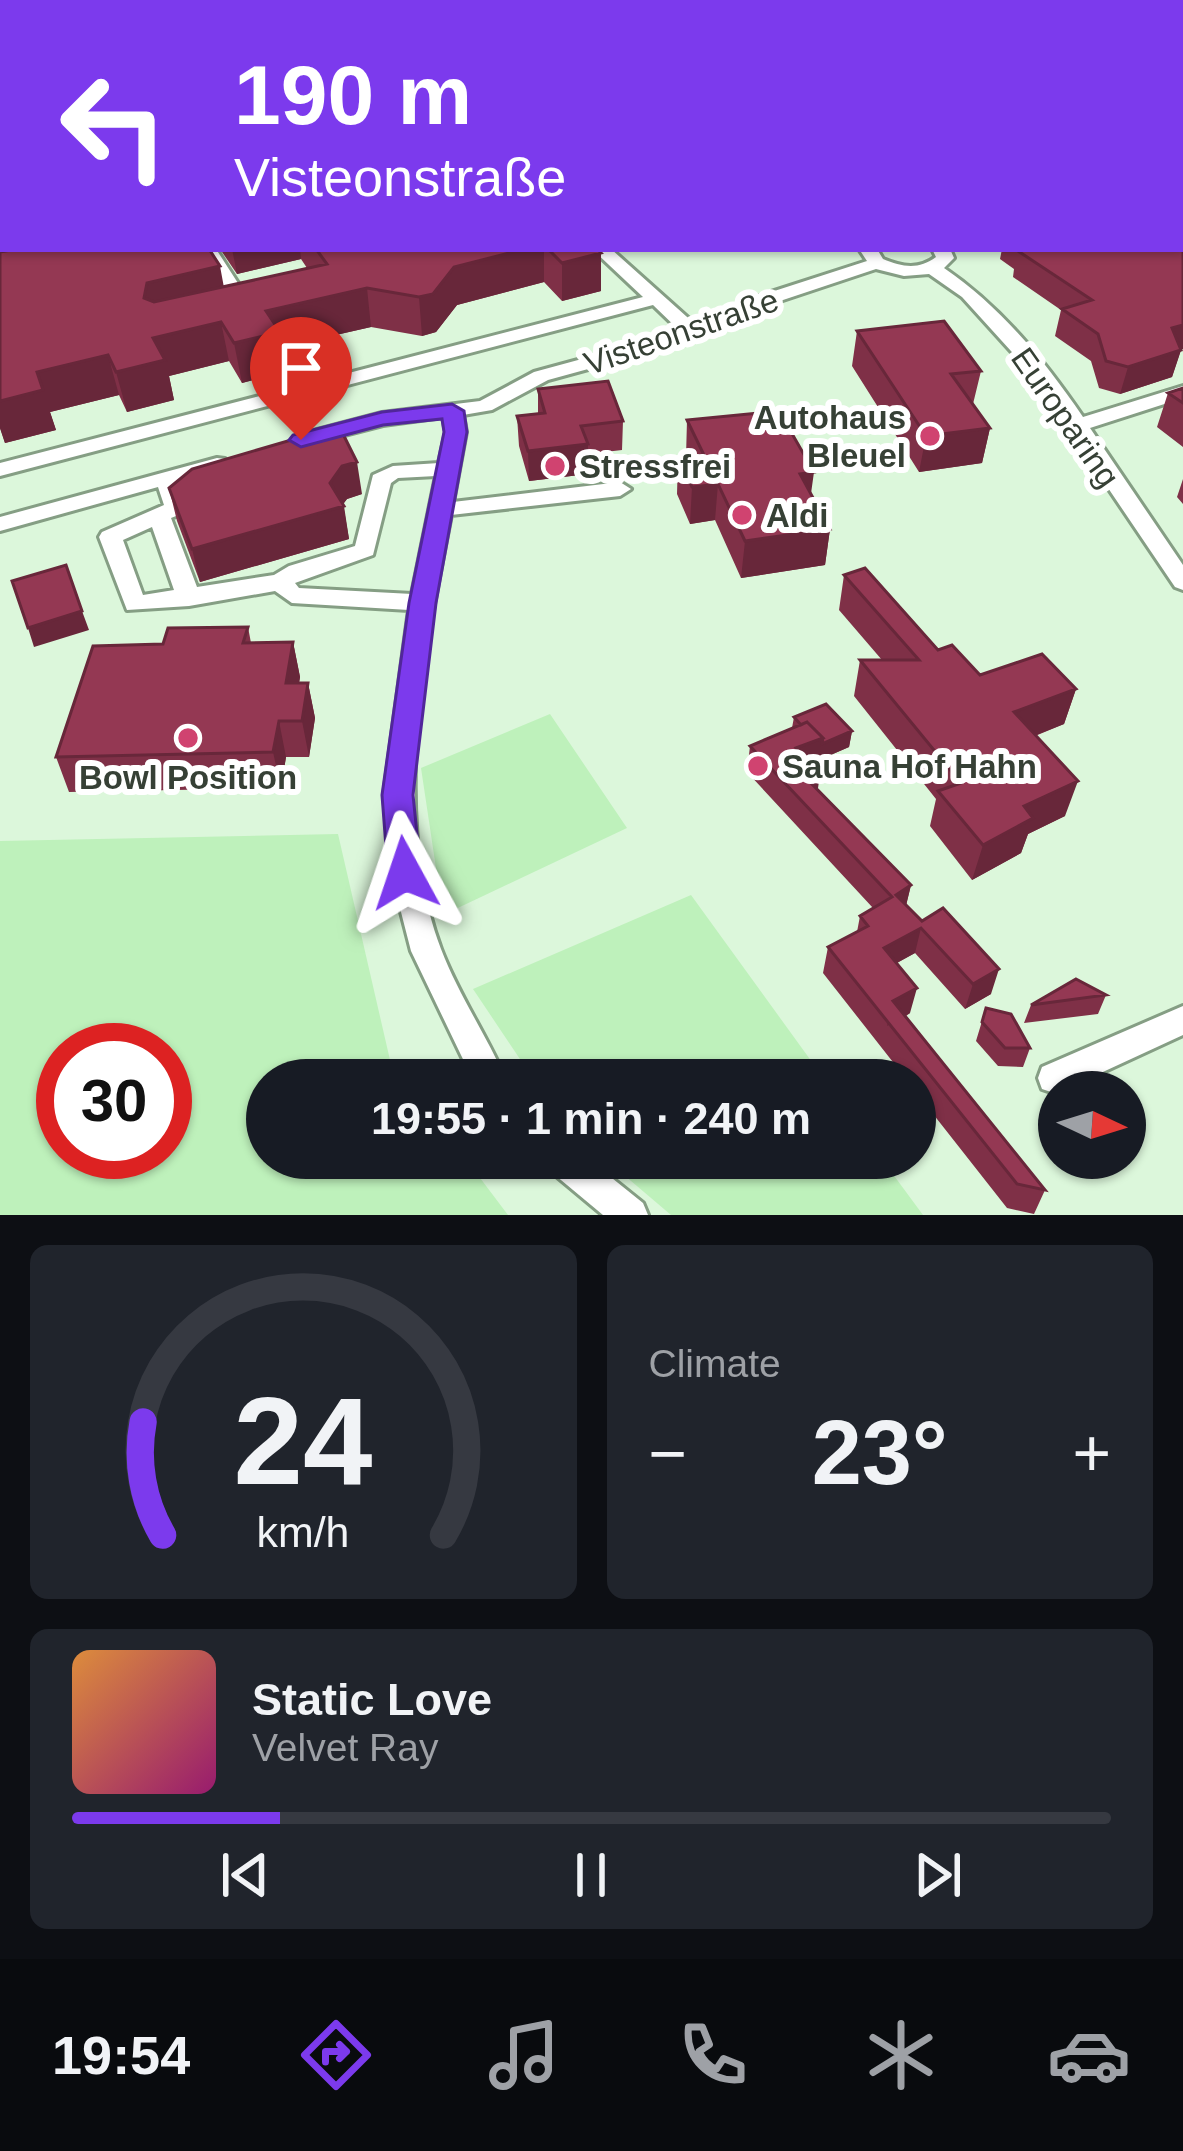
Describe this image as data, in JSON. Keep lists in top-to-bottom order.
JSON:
{
  "streets": {
    "street": ["Visteonstraße", "Europaring"]
  },
  "crossings": [
    ["Visteonstraße", "Europaring"]
  ],
  "places": [
    "Autohaus Bleuel",
    "Stressfrei",
    "Aldi",
    "Bowl Position",
    "Sauna Hof Hahn"
  ],
  "north": "right",
  "page": {
    "turn": ["190 m", "Visteonstraße"],
    "limit": "30",
    "trip": "19:55 · 1 min · 240 m",
    "tile": "Climate",
    "heat": ["−", "23°", "+"],
    "song": ["Static Love", "Velvet Ray"],
    "tabs": "19:54",
    "gauge": ["24", "km/h"]
  }
}
